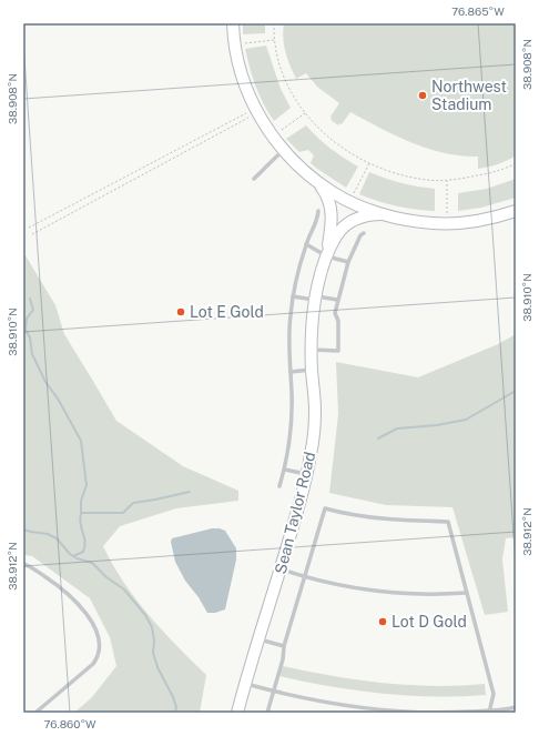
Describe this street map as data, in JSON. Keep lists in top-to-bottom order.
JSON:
{
  "streets": {
    "main road": ["Sean Taylor Road"]
  },
  "places": ["Northwest Stadium", "Lot E Gold", "Lot D Gold"],
  "coordinates": [
    "76.865°W",
    "38.908°N",
    "38.910°N",
    "38.912°N",
    "76.860°W"
  ]
}
